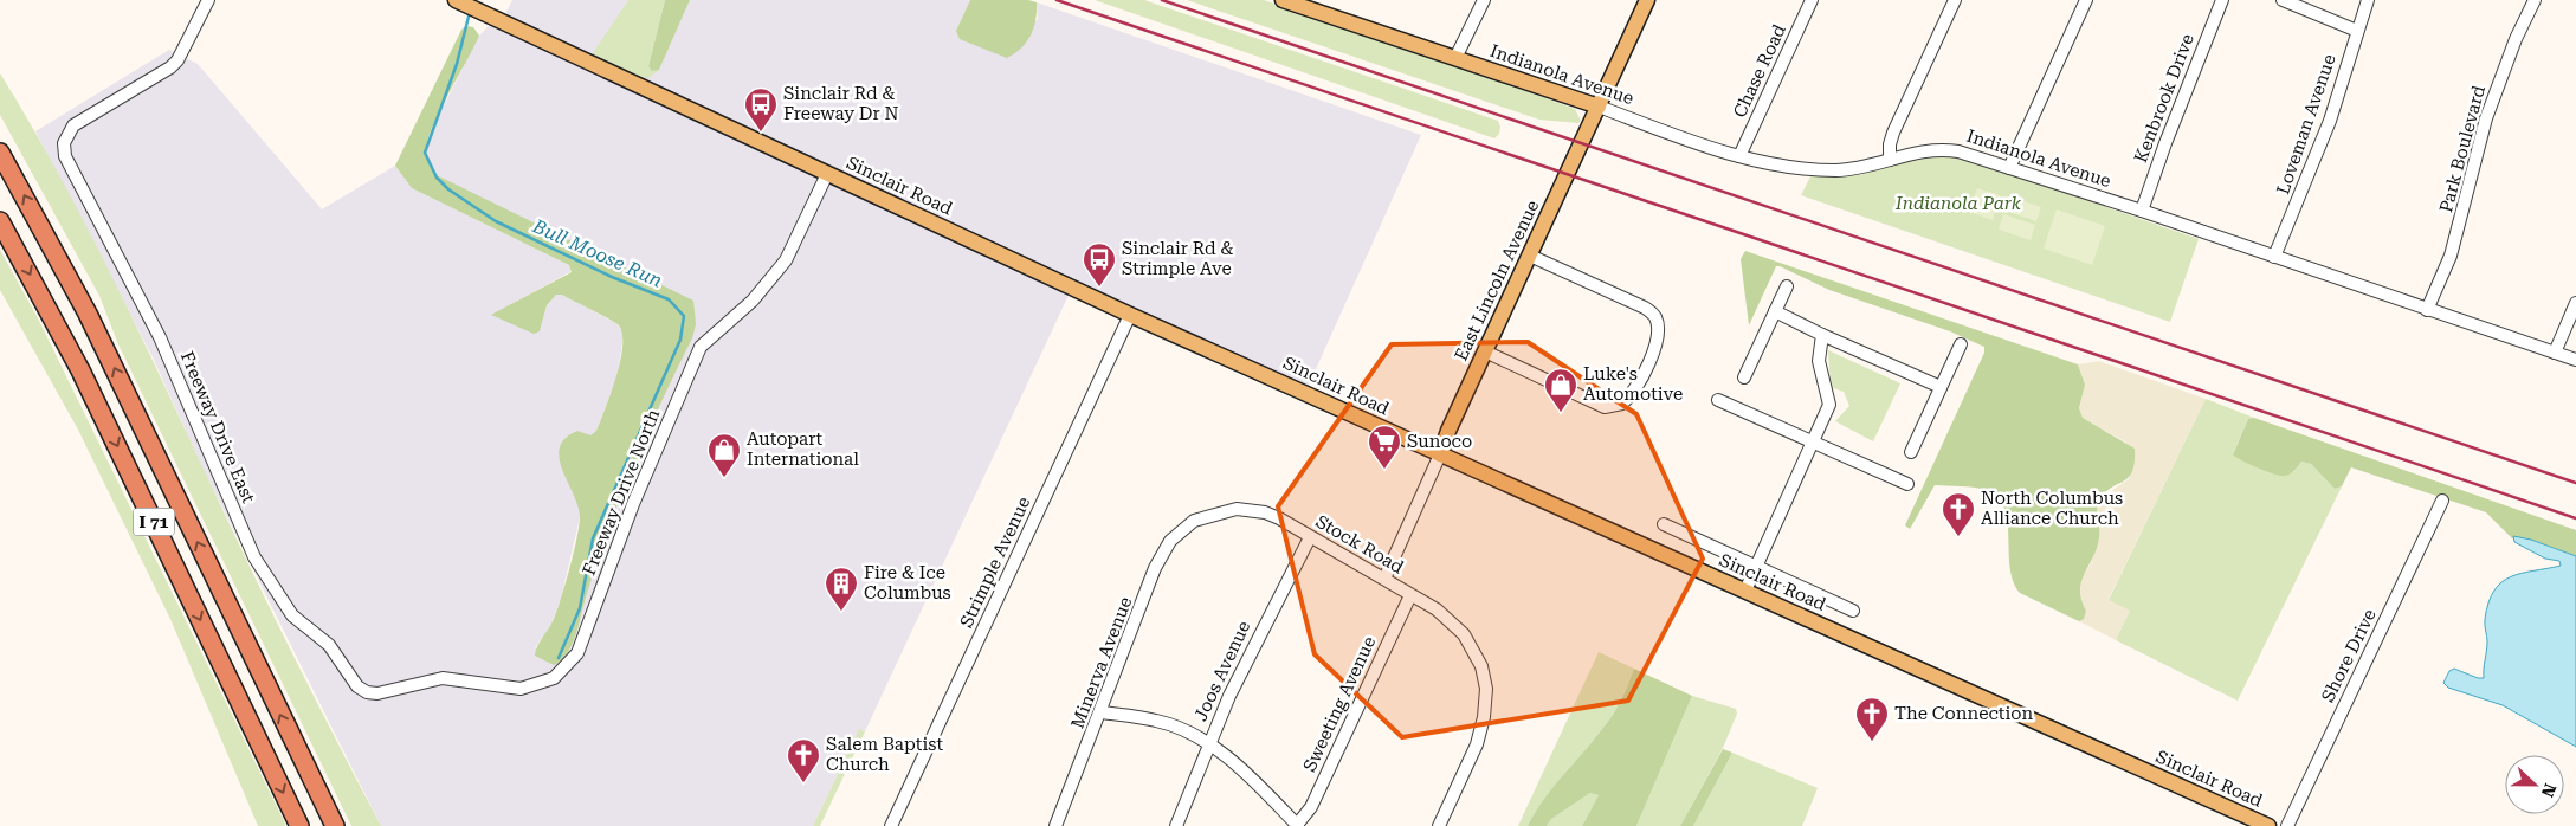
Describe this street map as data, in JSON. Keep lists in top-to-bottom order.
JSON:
{
  "streets": {
    "highway": ["I 71"],
    "main road": ["Indianola Avenue", "Sinclair Road", "East Lincoln Avenue"],
    "street": [
      "Chase Road",
      "Kenbrook Drive",
      "Loveman Avenue",
      "Park Boulevard",
      "Freeway Drive East",
      "Freeway Drive North",
      "Stock Road",
      "Strimple Avenue",
      "Shore Drive",
      "Minerva Avenue",
      "Joos Avenue",
      "Sweeting Avenue"
    ]
  },
  "crossings": [
    ["Chase Road", "Indianola Avenue"],
    ["Indianola Avenue", "Kenbrook Drive"],
    ["Indianola Avenue", "Loveman Avenue"],
    ["Indianola Avenue", "Park Boulevard"],
    ["Indianola Avenue", "East Lincoln Avenue"],
    ["Sinclair Road", "East Lincoln Avenue"],
    ["Sinclair Road", "Freeway Drive North"],
    ["Sinclair Road", "Strimple Avenue"],
    ["East Lincoln Avenue", "Stock Road"],
    ["Freeway Drive East", "Freeway Drive North"],
    ["Stock Road", "Minerva Avenue"],
    ["Stock Road", "Joos Avenue"],
    ["Stock Road", "Sweeting Avenue"]
  ],
  "water": ["Bull Moose Run"],
  "parks": ["Indianola Park"],
  "places": {
    "bus stop": ["Sinclair Rd & Freeway Dr N", "Sinclair Rd & Strimple Ave"],
    "shop": ["Luke's Automotive", "Autopart International"],
    "supermarket": ["Sunoco"],
    "church": ["North Columbus Alliance Church", "The Connection", "Salem Baptist Church"],
    "building": ["Fire & Ice Columbus"]
  },
  "north": "right"
}
